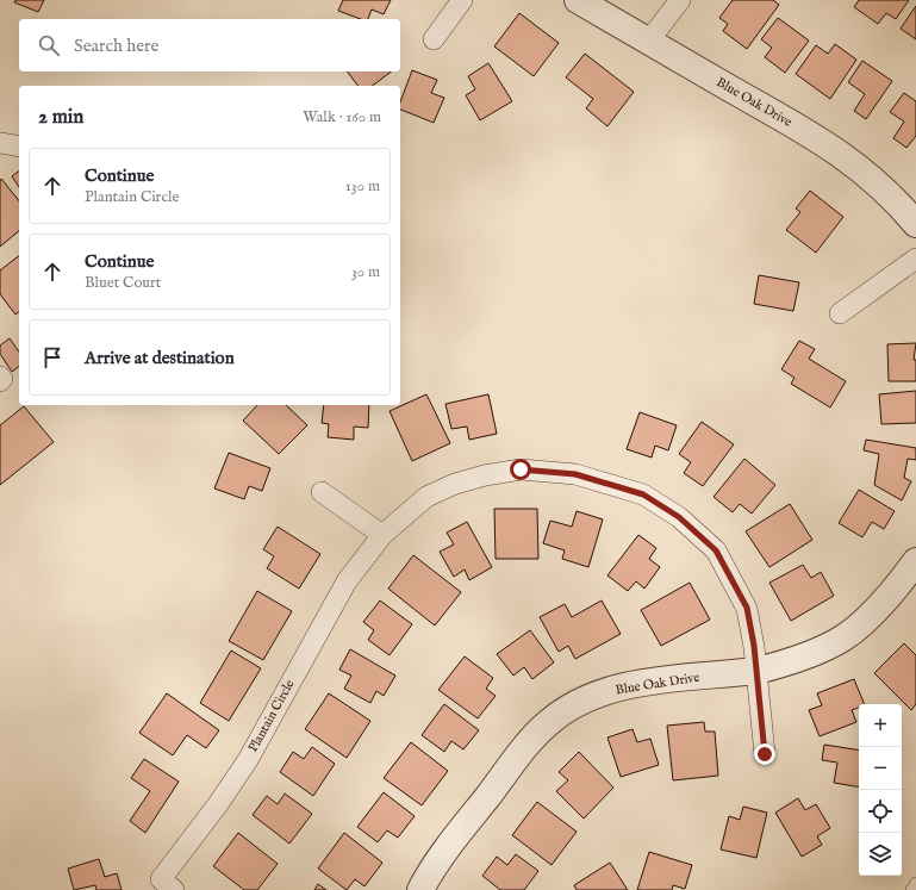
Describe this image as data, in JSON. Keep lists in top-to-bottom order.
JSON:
{
  "streets": {
    "street": ["Blue Oak Drive", "Plantain Circle"]
  },
  "crossings": [
    ["Blue Oak Drive", "Plantain Circle"]
  ],
  "page": {
    "search": "Search here",
    "heading": ["2 min", "Walk · 160 m"],
    "list": [
      ["Continue", "Plantain Circle", "130 m"],
      ["Continue", "Bluet Court", "30 m"],
      "Arrive at destination"
    ],
    "map_buttons": ["+", "−"]
  }
}
